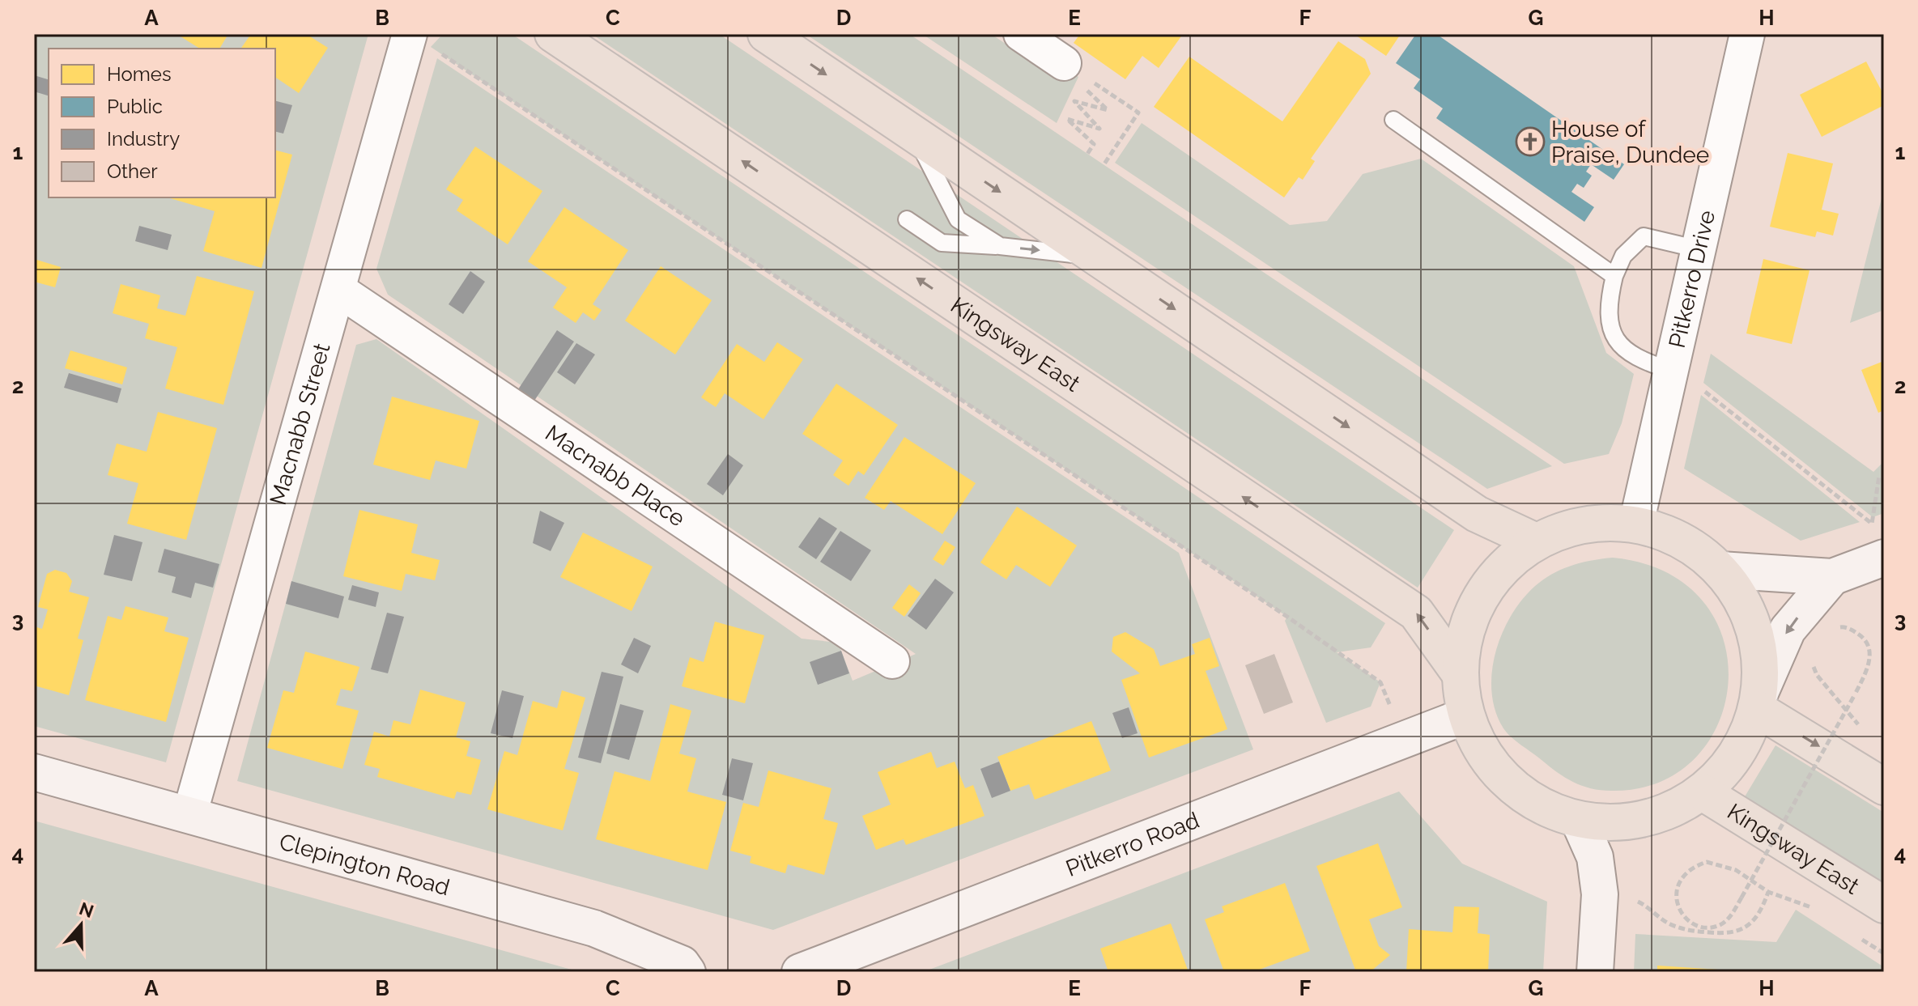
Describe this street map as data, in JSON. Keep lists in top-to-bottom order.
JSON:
{
  "streets": {
    "highway": ["Kingsway East"],
    "street": [
      "Pitkerro Drive",
      "Macnabb Street",
      "Macnabb Place",
      "Pitkerro Road",
      "Clepington Road"
    ]
  },
  "crossings": [
    ["Pitkerro Drive", "Kingsway East"],
    ["Kingsway East", "Pitkerro Road"],
    ["Macnabb Street", "Macnabb Place"],
    ["Macnabb Street", "Clepington Road"]
  ],
  "places": {
    "church": ["House of Praise, Dundee"]
  },
  "legend": [
    "Homes",
    "Public",
    "Industry",
    "Other"
  ],
  "north": "top",
  "grid": {
    "columns": [
      "A",
      "B",
      "C",
      "D",
      "E",
      "F",
      "G",
      "H"
    ],
    "rows": [
      "1",
      "2",
      "3",
      "4"
    ]
  }
}
